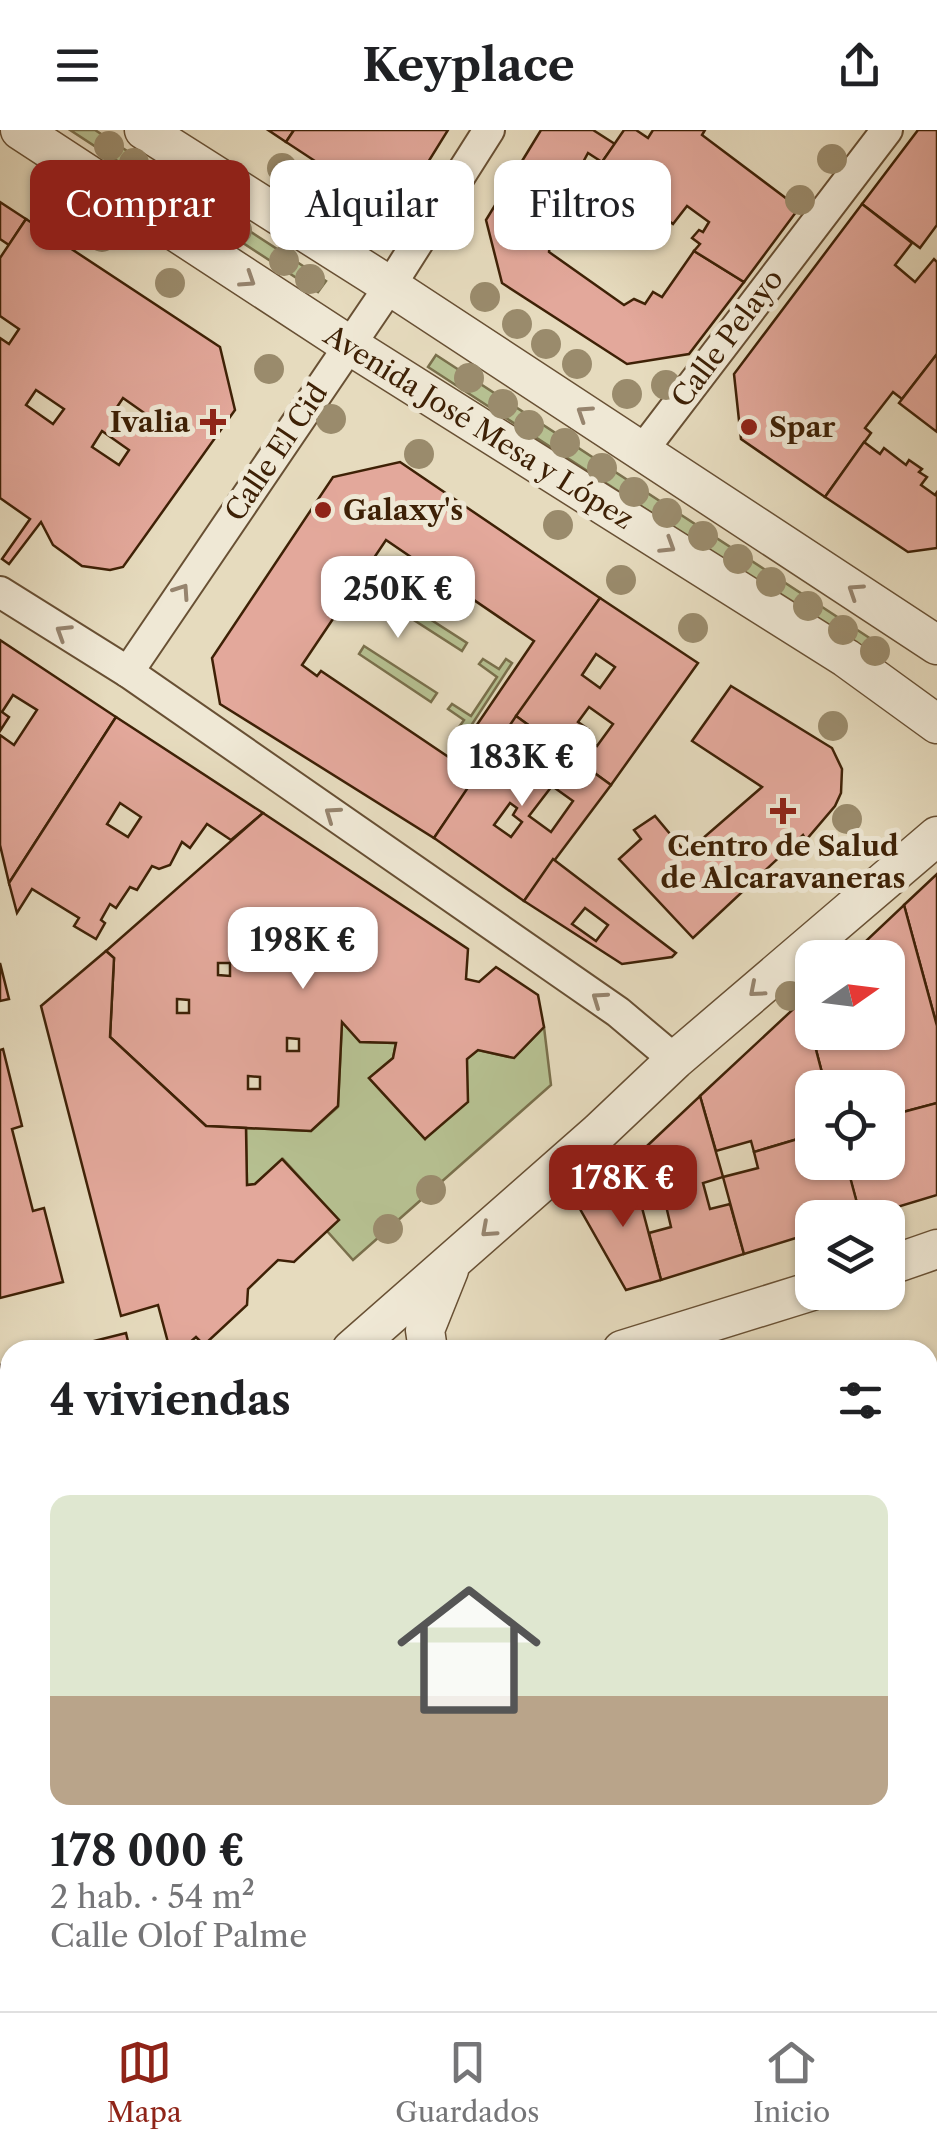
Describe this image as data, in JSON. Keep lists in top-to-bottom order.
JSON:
{
  "streets": {
    "street": ["Calle Pelayo", "Avenida José Mesa y López", "Calle El Cid"]
  },
  "crossings": [
    ["Avenida José Mesa y López", "Calle El Cid"]
  ],
  "one_way": ["Calle El Cid"],
  "places": {
    "health": ["Ivalia", "Centro de Salud de Alcaravaneras"],
    "other": ["Spar", "Galaxy's"]
  },
  "north": "right",
  "page": {
    "header": "Keyplace",
    "chip": ["Comprar", "Alquilar", "Filtros"],
    "price": [
      "250K €",
      "183K €",
      "198K €",
      "178K €"
    ],
    "heading": "4 viviendas",
    "list": [
      {
        "name": "178 000 €",
        "note": "2 hab. · 54 m² · Calle Olof Palme"
      }
    ],
    "tabs": ["Mapa", "Guardados", "Inicio"]
  }
}
